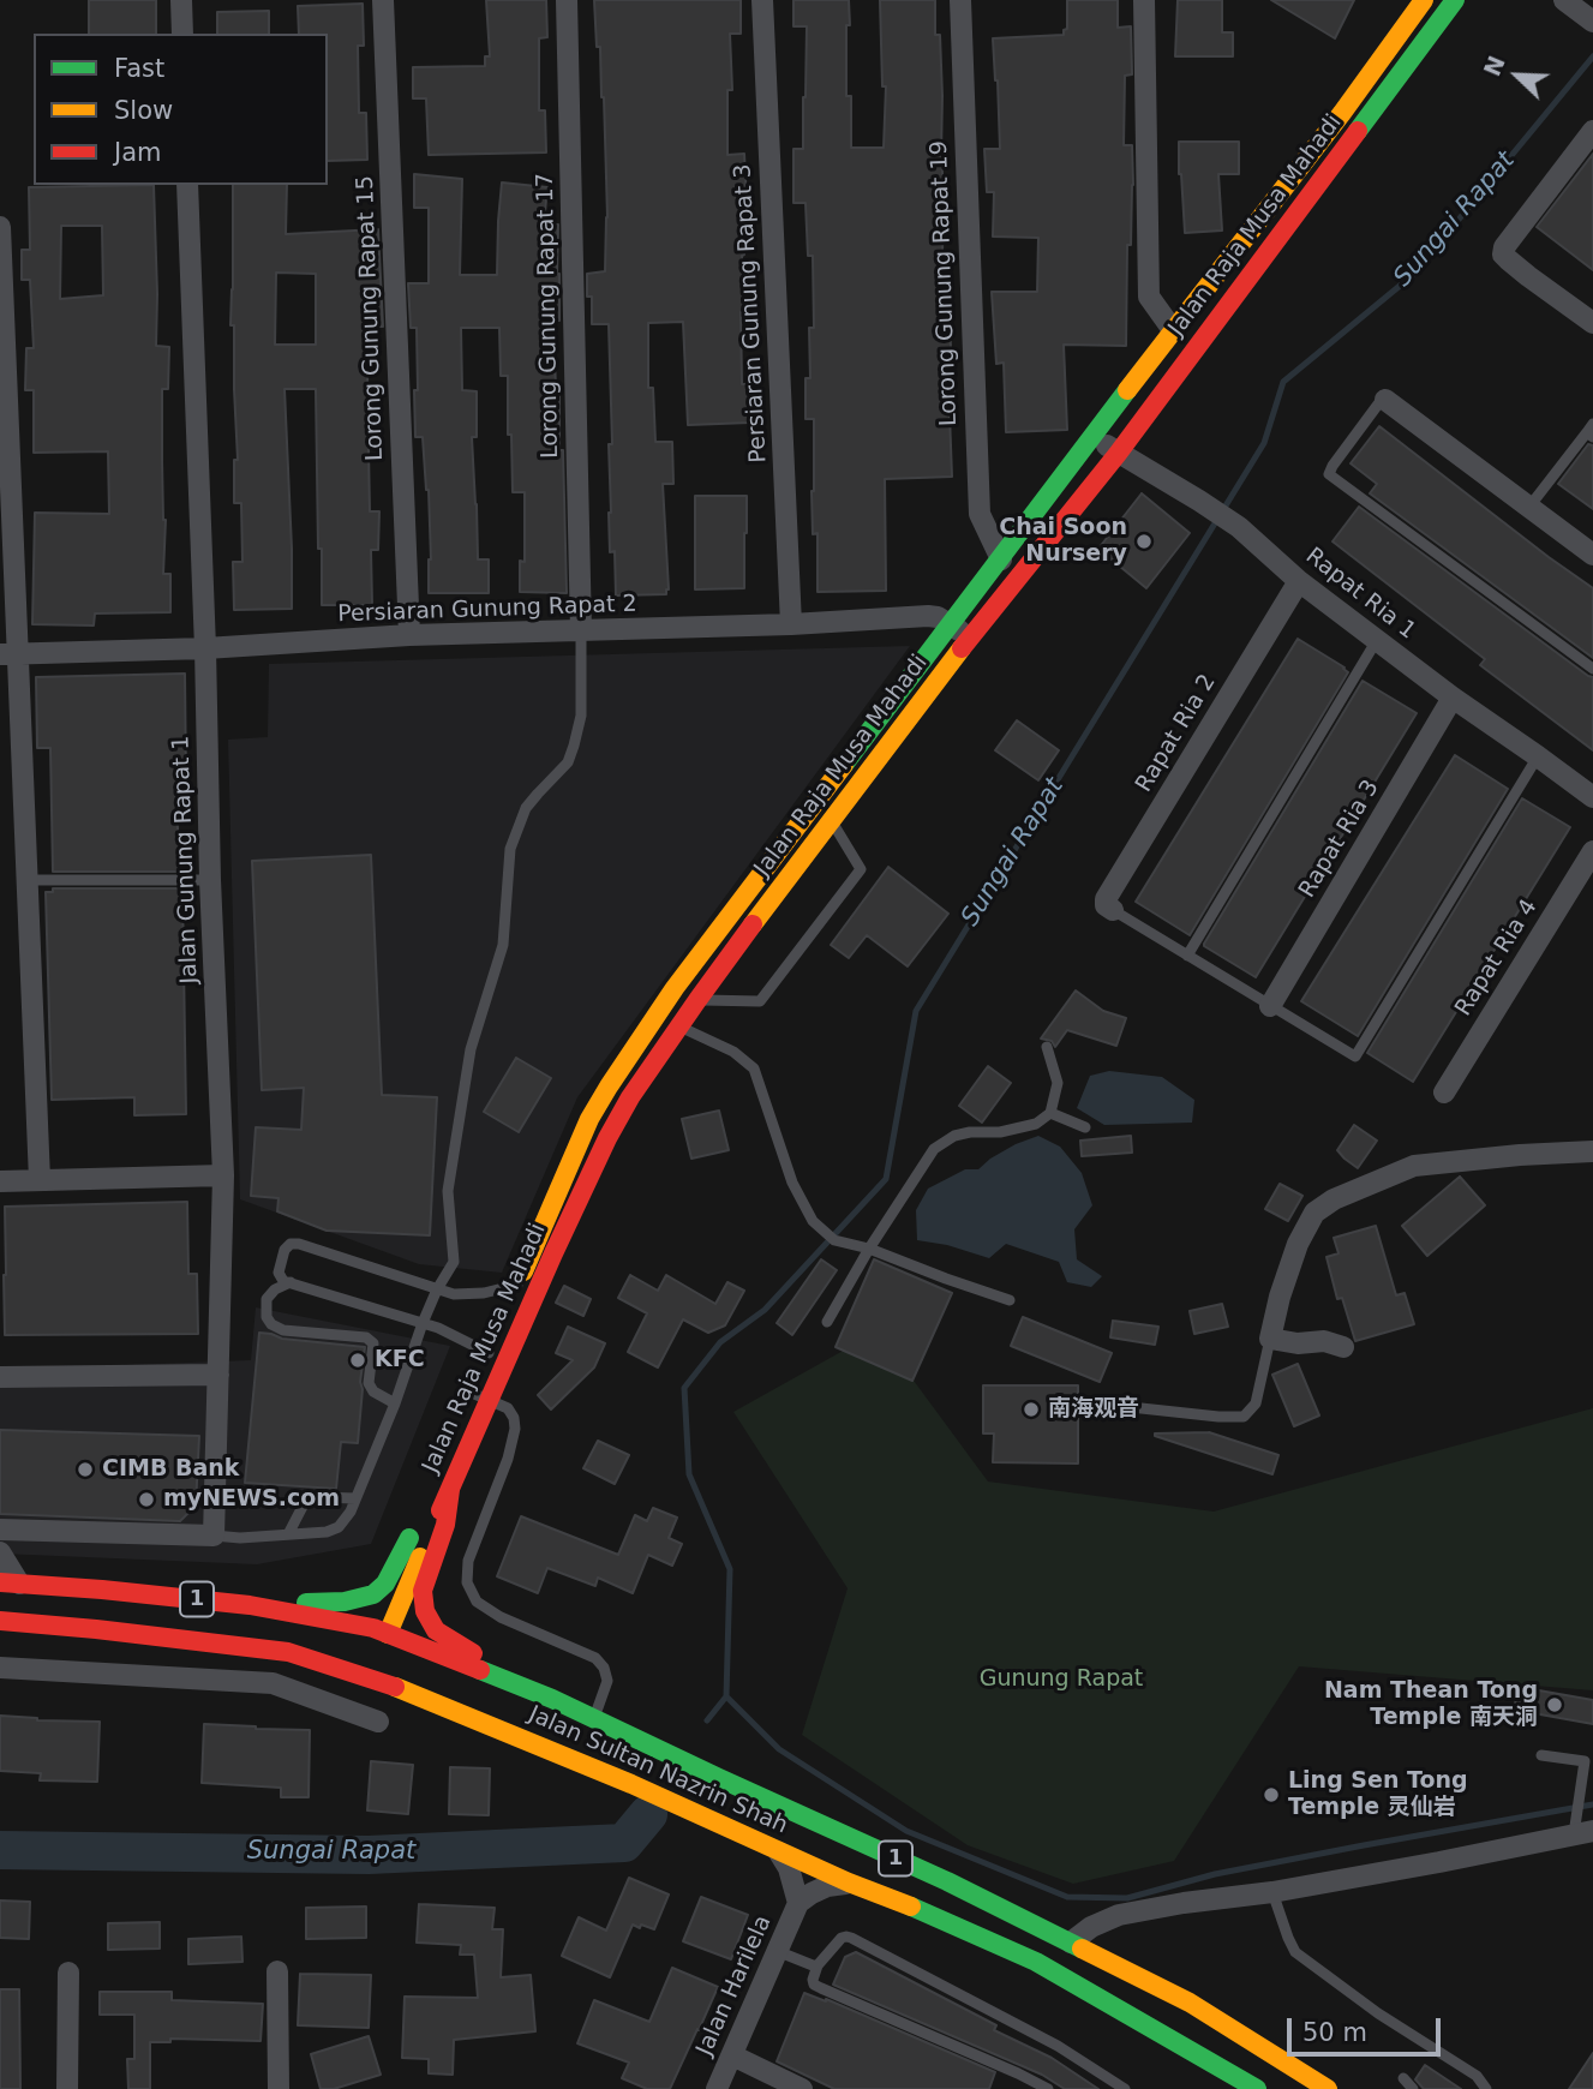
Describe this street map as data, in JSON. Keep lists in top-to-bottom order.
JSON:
{
  "streets": {
    "main road": ["Jalan Raja Musa Mahadi", "1", "Jalan Sultan Nazrin Shah"],
    "street": [
      "Lorong Gunung Rapat 19",
      "Persiaran Gunung Rapat 3",
      "Lorong Gunung Rapat 17",
      "Lorong Gunung Rapat 15",
      "Rapat Ria 1",
      "Persiaran Gunung Rapat 2",
      "Rapat Ria 2",
      "Rapat Ria 3",
      "Jalan Gunung Rapat 1",
      "Rapat Ria 4",
      "Jalan Harilela"
    ]
  },
  "crossings": [
    ["Jalan Raja Musa Mahadi", "Lorong Gunung Rapat 19"],
    ["Jalan Raja Musa Mahadi", "Rapat Ria 1"],
    ["Jalan Raja Musa Mahadi", "Persiaran Gunung Rapat 2"],
    ["Jalan Raja Musa Mahadi", "Jalan Sultan Nazrin Shah"],
    ["Persiaran Gunung Rapat 3", "Persiaran Gunung Rapat 2"],
    ["Lorong Gunung Rapat 17", "Persiaran Gunung Rapat 2"],
    ["Lorong Gunung Rapat 15", "Persiaran Gunung Rapat 2"],
    ["Rapat Ria 1", "Rapat Ria 2"],
    ["Rapat Ria 1", "Rapat Ria 3"],
    ["Persiaran Gunung Rapat 2", "Jalan Gunung Rapat 1"],
    ["Jalan Sultan Nazrin Shah", "Jalan Harilela"]
  ],
  "water": ["Sungai Rapat"],
  "parks": ["Gunung Rapat"],
  "places": [
    "Chai Soon Nursery",
    "KFC",
    "南海观音",
    "CIMB Bank",
    "myNEWS.com",
    "Nam Thean Tong Temple 南天洞",
    "Ling Sen Tong Temple 灵仙岩"
  ],
  "legend": ["Fast", "Slow", "Jam"],
  "scale_bar": "50 m",
  "north": "top left"
}
